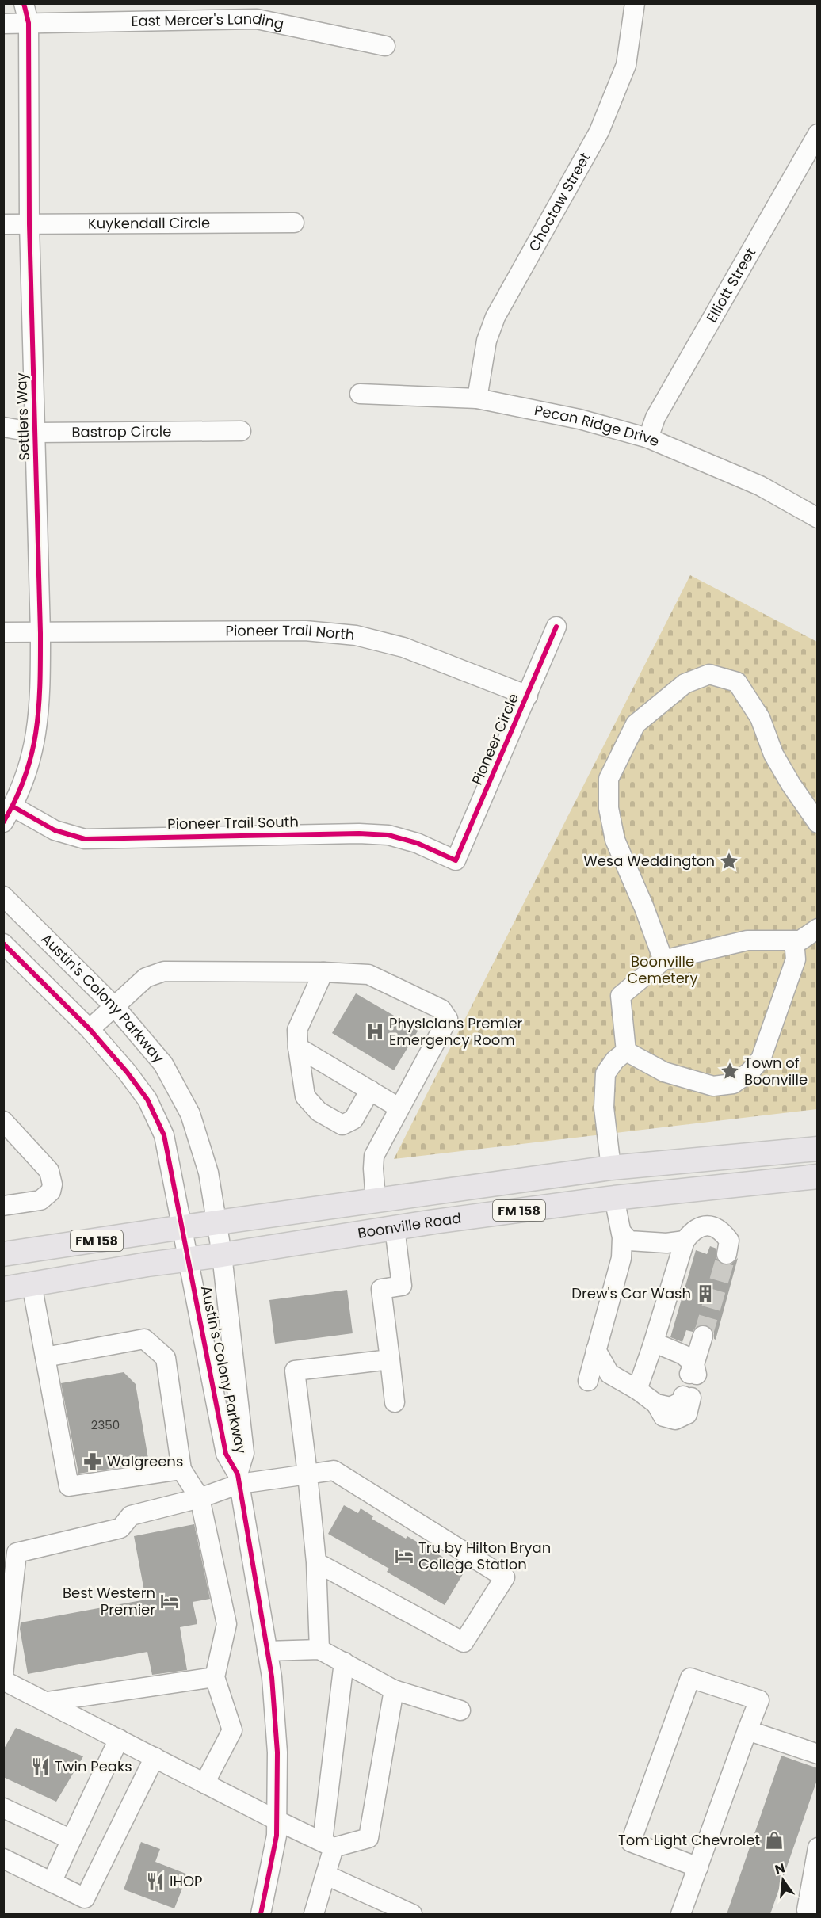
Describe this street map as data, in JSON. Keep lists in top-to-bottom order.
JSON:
{
  "streets": {
    "main road": ["FM 158", "Boonville Road"],
    "street": [
      "East Mercer's Landing",
      "Choctaw Street",
      "Kuykendall Circle",
      "Elliott Street",
      "Settlers Way",
      "Pecan Ridge Drive",
      "Bastrop Circle",
      "Pioneer Trail North",
      "Pioneer Circle",
      "Pioneer Trail South",
      "Austin's Colony Parkway"
    ]
  },
  "crossings": [
    ["East Mercer's Landing", "Settlers Way"],
    ["Choctaw Street", "Pecan Ridge Drive"],
    ["Kuykendall Circle", "Settlers Way"],
    ["Elliott Street", "Pecan Ridge Drive"],
    ["Settlers Way", "Bastrop Circle"],
    ["Settlers Way", "Pioneer Trail North"],
    ["Settlers Way", "Pioneer Trail South"],
    ["Pioneer Trail North", "Pioneer Circle"],
    ["Pioneer Circle", "Pioneer Trail South"],
    ["Austin's Colony Parkway", "Boonville Road"]
  ],
  "parks": ["Boonville Cemetery"],
  "places": {
    "place": ["Wesa Weddington", "Town of Boonville"],
    "hospital": ["Physicians Premier Emergency Room"],
    "building": ["Drew's Car Wash"],
    "pharmacy": ["Walgreens"],
    "hotel": ["Tru by Hilton Bryan College Station", "Best Western Premier"],
    "restaurant": ["Twin Peaks", "IHOP"],
    "shop": ["Tom Light Chevrolet"]
  },
  "house_numbers": ["2350"],
  "north": "top"
}
